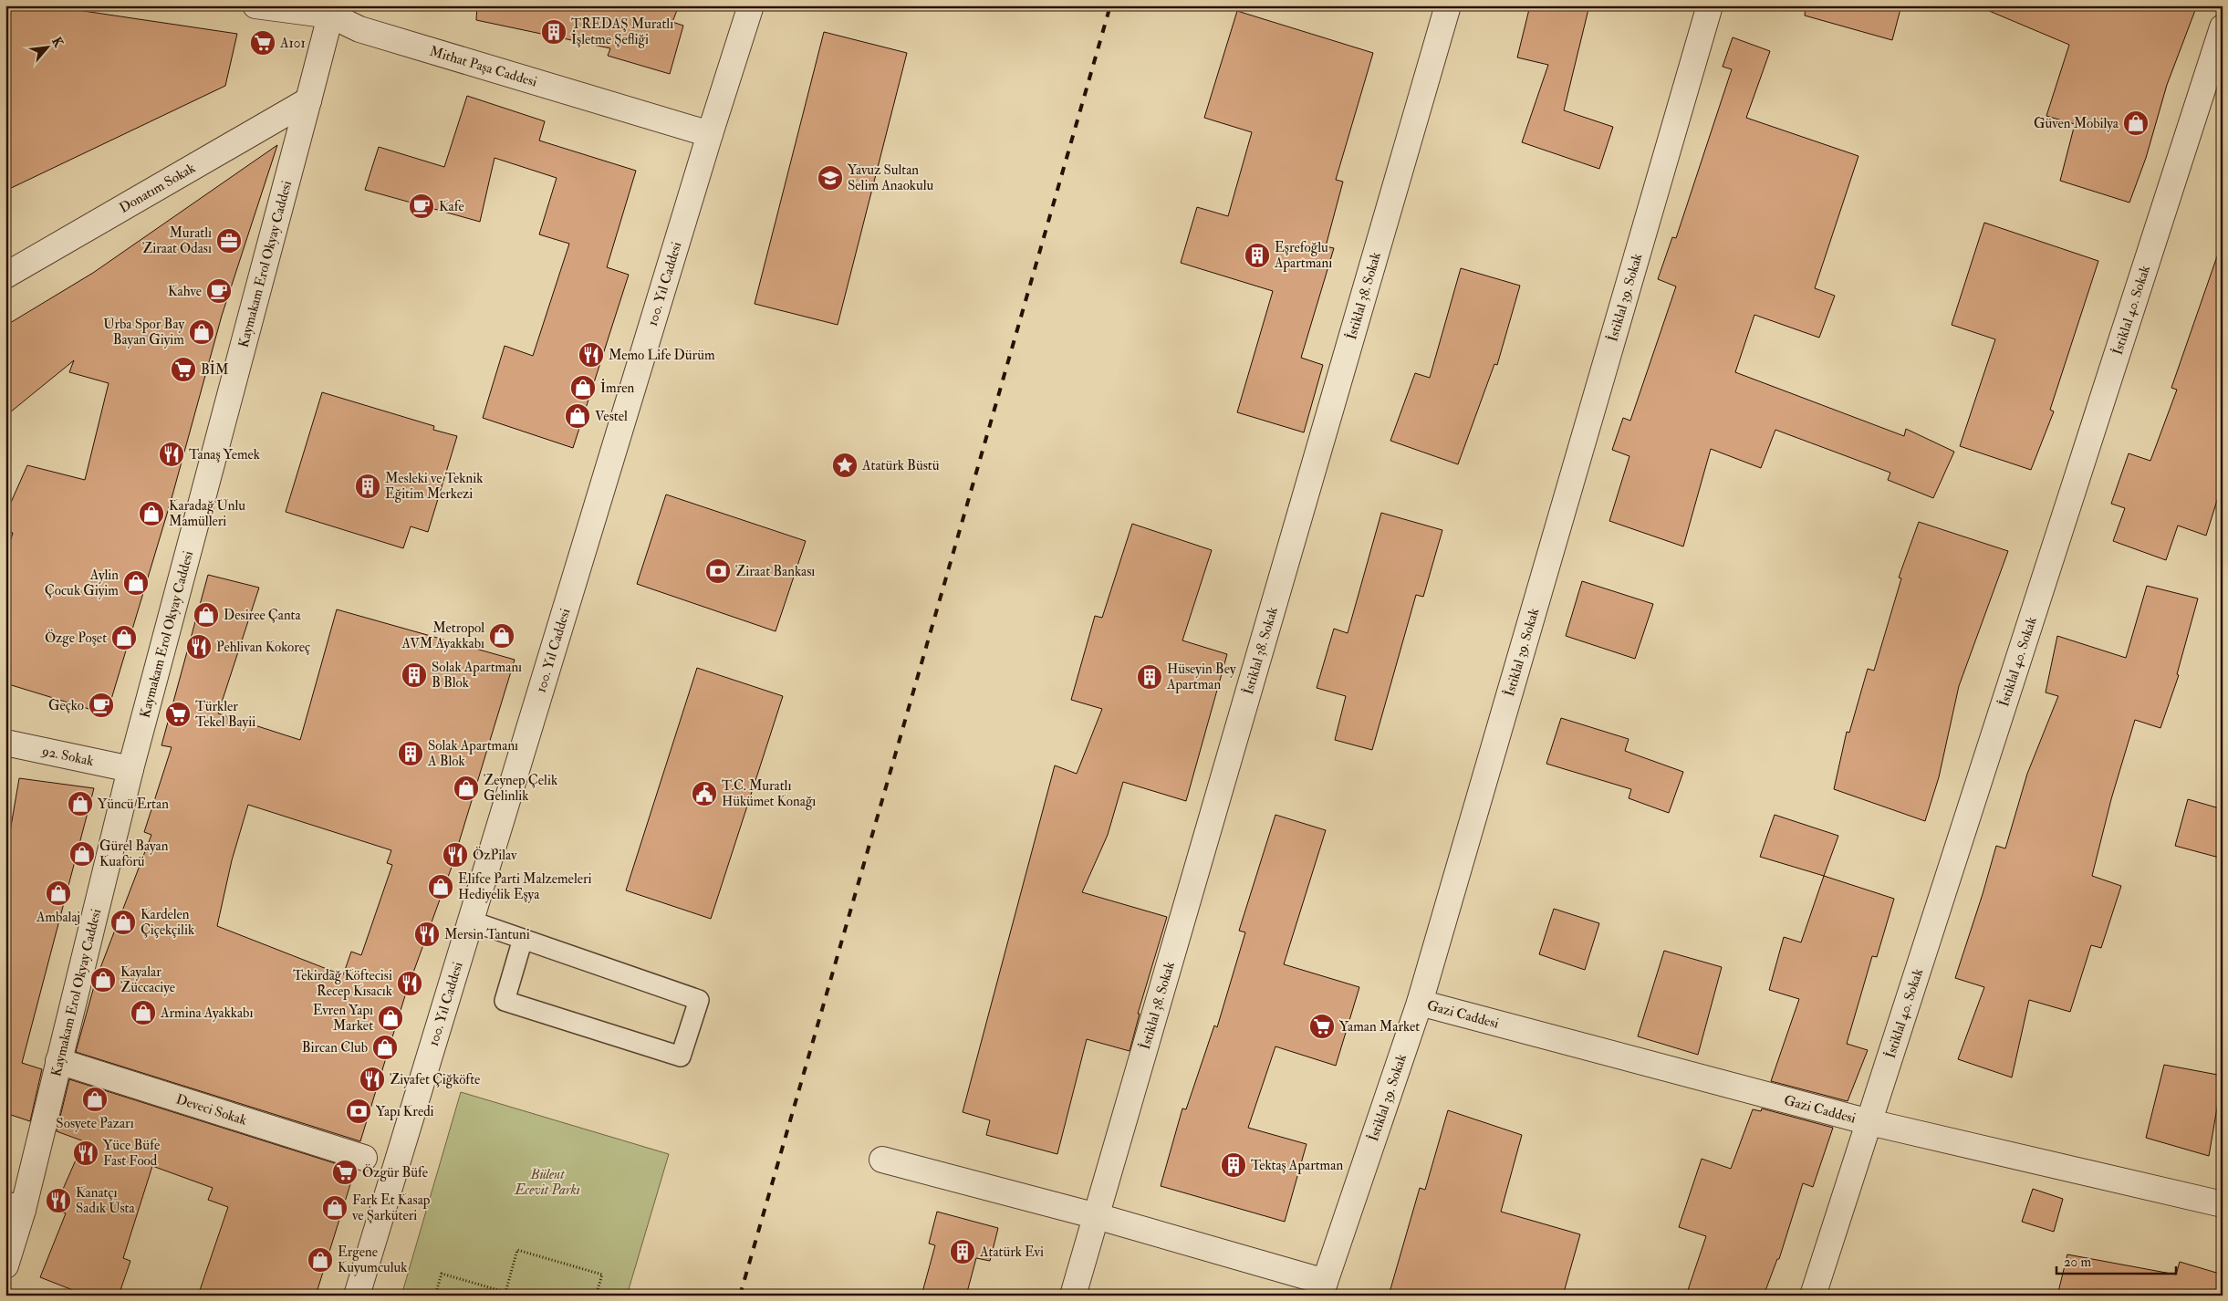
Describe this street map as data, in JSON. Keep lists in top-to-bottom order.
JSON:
{
  "streets": {
    "street": [
      "Mithat Paşa Caddesi",
      "Donatım Sokak",
      "Kaymakam Erol Okyay Caddesi",
      "100. Yıl Caddesi",
      "İstiklal 38. Sokak",
      "İstiklal 39. Sokak",
      "İstiklal 40. Sokak",
      "92. Sokak",
      "Gazi Caddesi",
      "Deveci Sokak"
    ]
  },
  "crossings": [
    ["Mithat Paşa Caddesi", "Kaymakam Erol Okyay Caddesi"],
    ["Mithat Paşa Caddesi", "100. Yıl Caddesi"],
    ["Donatım Sokak", "Kaymakam Erol Okyay Caddesi"],
    ["Kaymakam Erol Okyay Caddesi", "92. Sokak"],
    ["Kaymakam Erol Okyay Caddesi", "Deveci Sokak"],
    ["İstiklal 39. Sokak", "Gazi Caddesi"],
    ["İstiklal 40. Sokak", "Gazi Caddesi"]
  ],
  "parks": ["Bülent Ecevit Parkı"],
  "places": {
    "building": [
      "TREDAŞ Muratlı İşletme Şefliği",
      "Eşrefoğlu Apartmanı",
      "Mesleki ve Teknik Eğitim Merkezi",
      "Solak Apartmanı B Blok",
      "Hüseyin Bey Apartman",
      "Solak Apartmanı A Blok",
      "Tektaş Apartman",
      "Atatürk Evi"
    ],
    "supermarket": [
      "A101",
      "BİM",
      "Türkler Tekel Bayii",
      "Yaman Market",
      "Özgür Büfe"
    ],
    "shop": [
      "Güven Mobilya",
      "Urba Spor Bay Bayan Giyim",
      "İmren",
      "Vestel",
      "Karadağ Unlu Mamülleri",
      "Aylin Çocuk Giyim",
      "Desiree Çanta",
      "Metropol AVM Ayakkabı",
      "Özge Poşet",
      "Zeynep Çelik Gelinlik",
      "Yüncü Ertan",
      "Gürel Bayan Kuaförü",
      "Elifce Parti Malzemeleri Hediyelik Eşya",
      "Ambalaj",
      "Kardelen Çiçekçilik",
      "Kayalar Züccaciye",
      "Armina Ayakkabı",
      "Evren Yapı Market",
      "Bircan Club",
      "Sosyete Pazarı",
      "Fark Et Kasap ve Şarküteri",
      "Ergene Kuyumculuk"
    ],
    "school or university": ["Yavuz Sultan Selim Anaokulu"],
    "cafe": ["Kafe", "Kahve", "Geçko"],
    "office": ["Muratlı Ziraat Odası"],
    "restaurant": [
      "Memo Life Dürüm",
      "Tanaş Yemek",
      "Pehlivan Kokoreç",
      "ÖzPilav",
      "Mersin Tantuni",
      "Tekirdağ Köftecisi Recep Kısacık",
      "Ziyafet Çiğköfte",
      "Yüce Büfe Fast Food",
      "Kanatçı Sadık Usta"
    ],
    "place": ["Atatürk Büstü"],
    "bank": ["Ziraat Bankası", "Yapı Kredi"],
    "public building": ["T.C. Muratlı Hükümet Konağı"]
  },
  "scale_bar": "20 m",
  "north": "top right"
}
